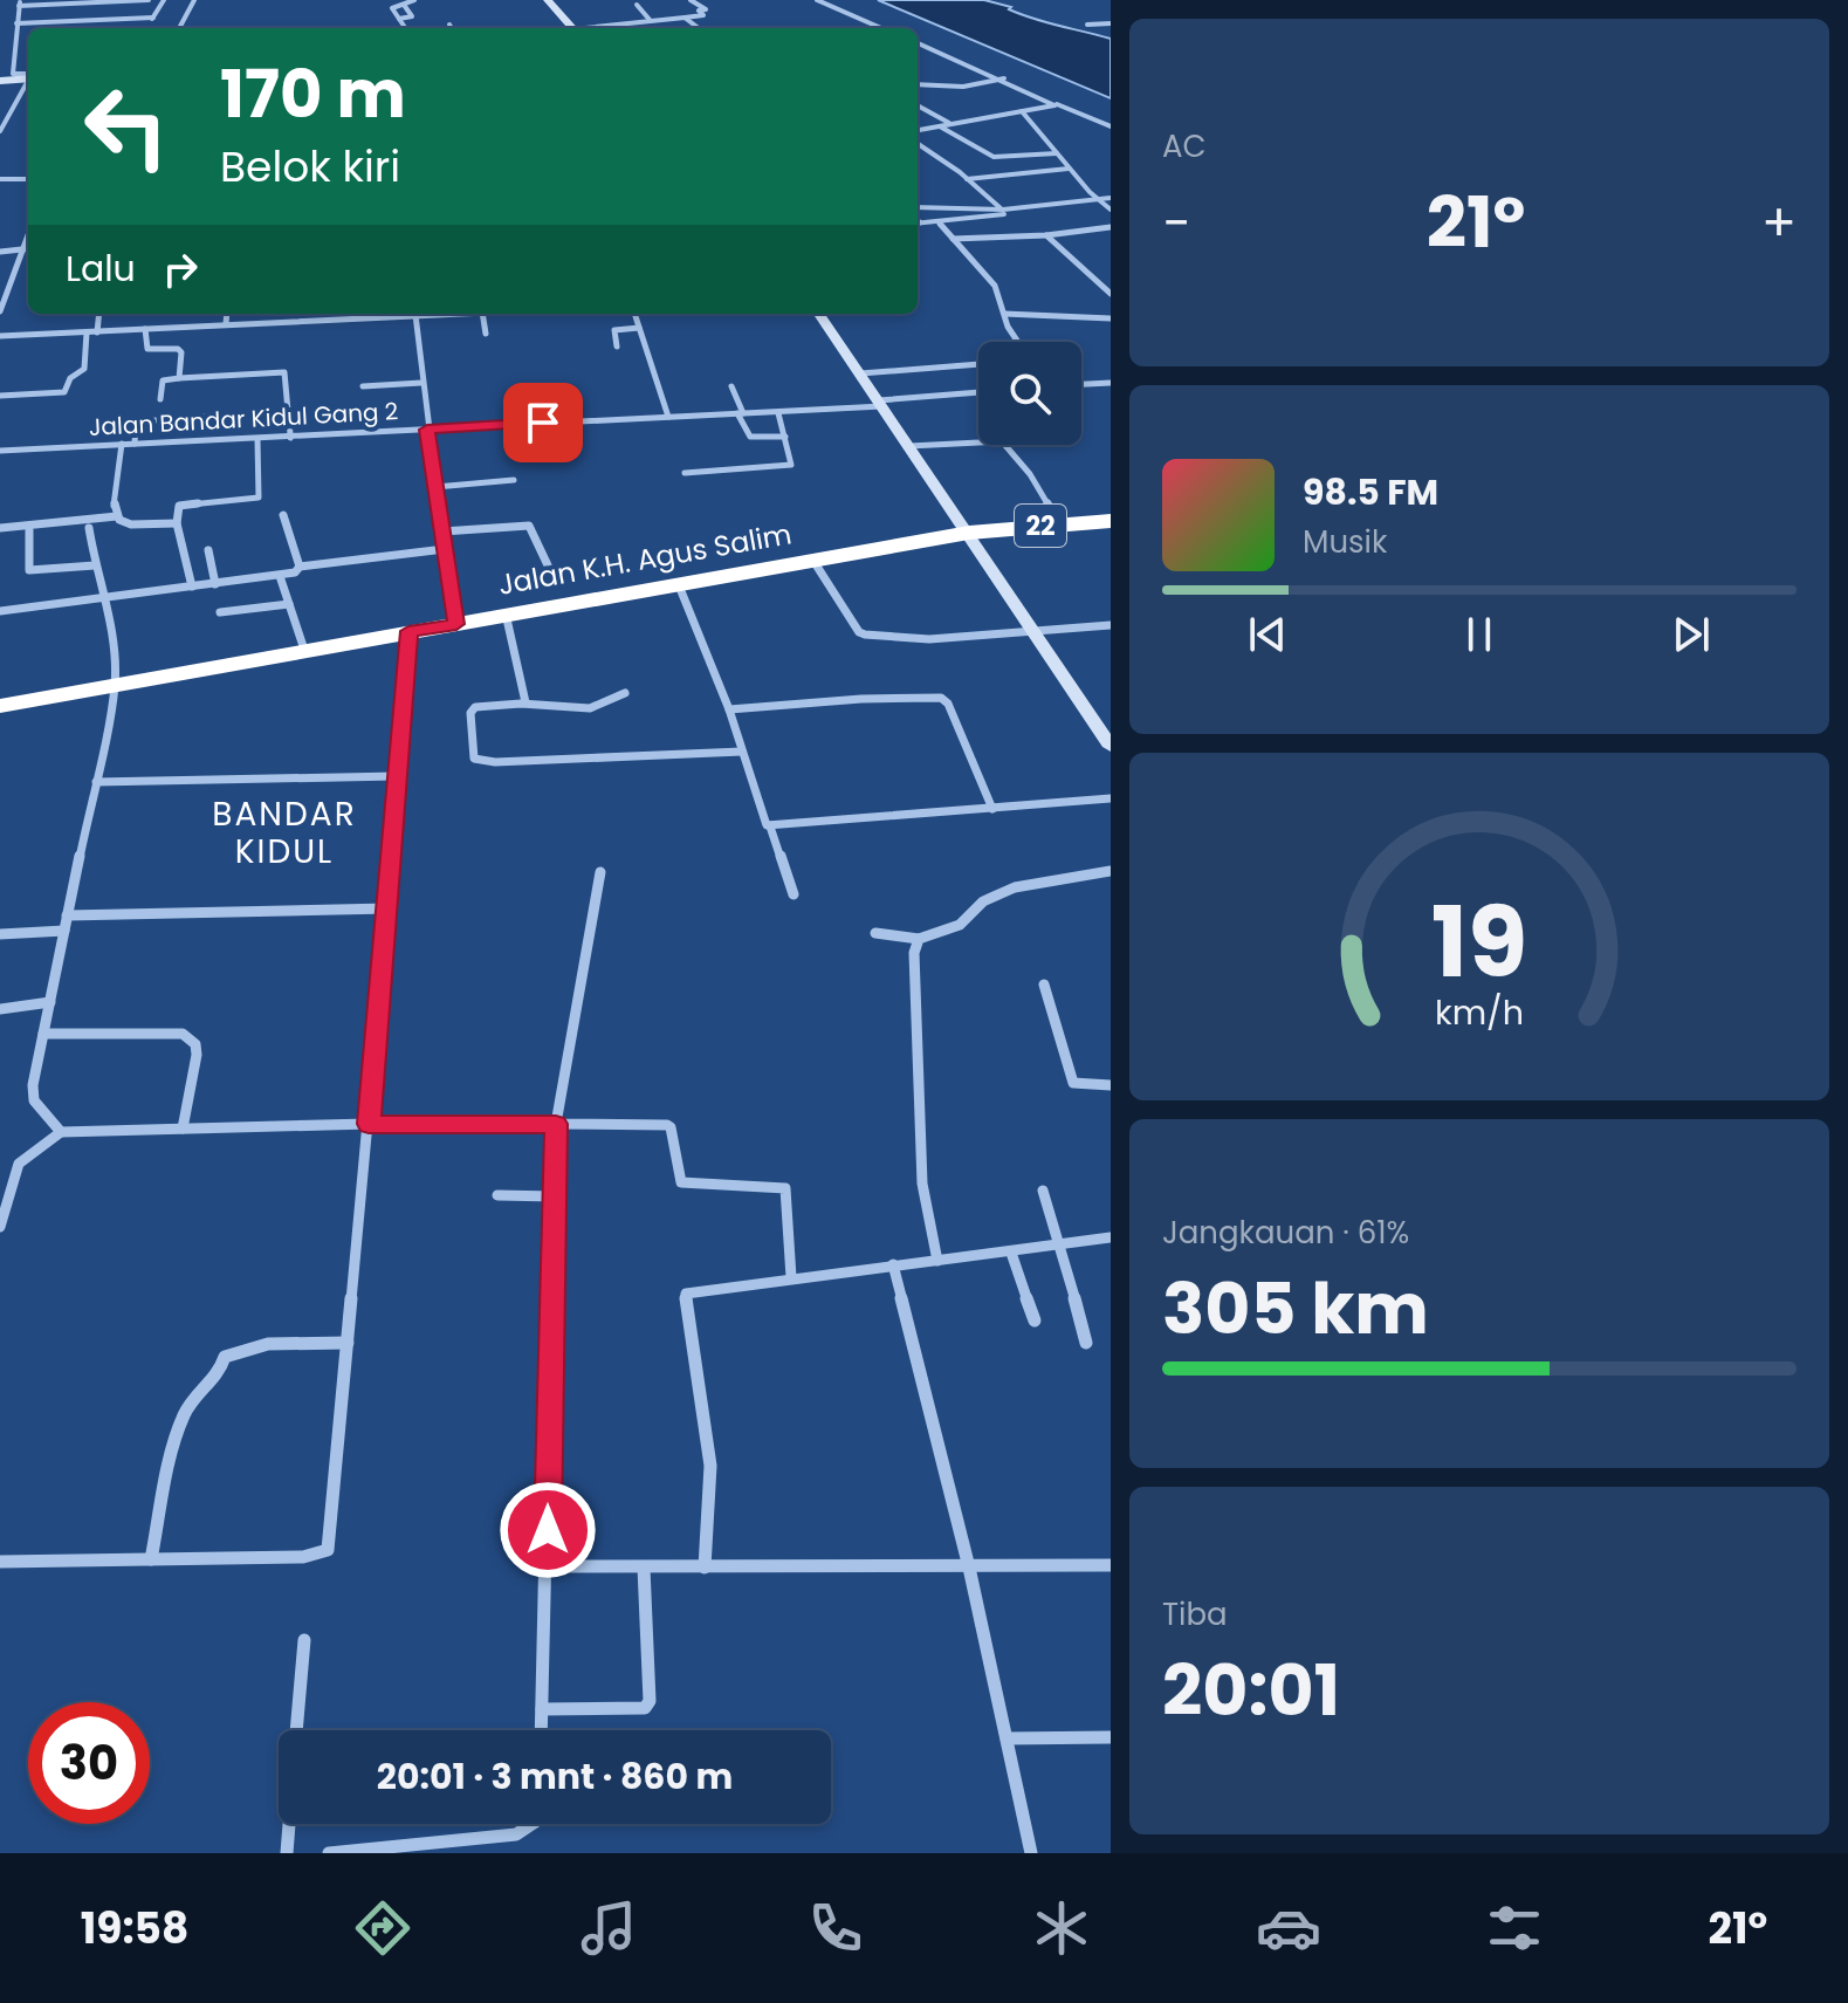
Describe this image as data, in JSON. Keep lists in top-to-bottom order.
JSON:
{
  "streets": {
    "highway": ["22", "Jalan K.H. Agus Salim"],
    "street": ["Jalan Bandar Kidul Gang 2"]
  },
  "crossings": [
    ["22", "Jalan K.H. Agus Salim"]
  ],
  "districts": ["BANDAR KIDUL"],
  "page": {
    "tile": [
      "AC",
      ["Jangkauan · 61%", "305 km"],
      ["Tiba", "20:01"]
    ],
    "turn": ["170 m", "Belok kiri"],
    "heat": ["−", "21°", "+"],
    "then": "Lalu",
    "song": ["98.5 FM", "Musik"],
    "limit": "30",
    "trip": "20:01 · 3 mnt · 860 m",
    "tabs": ["19:58", "21°"],
    "gauge": ["19", "km/h"]
  }
}
